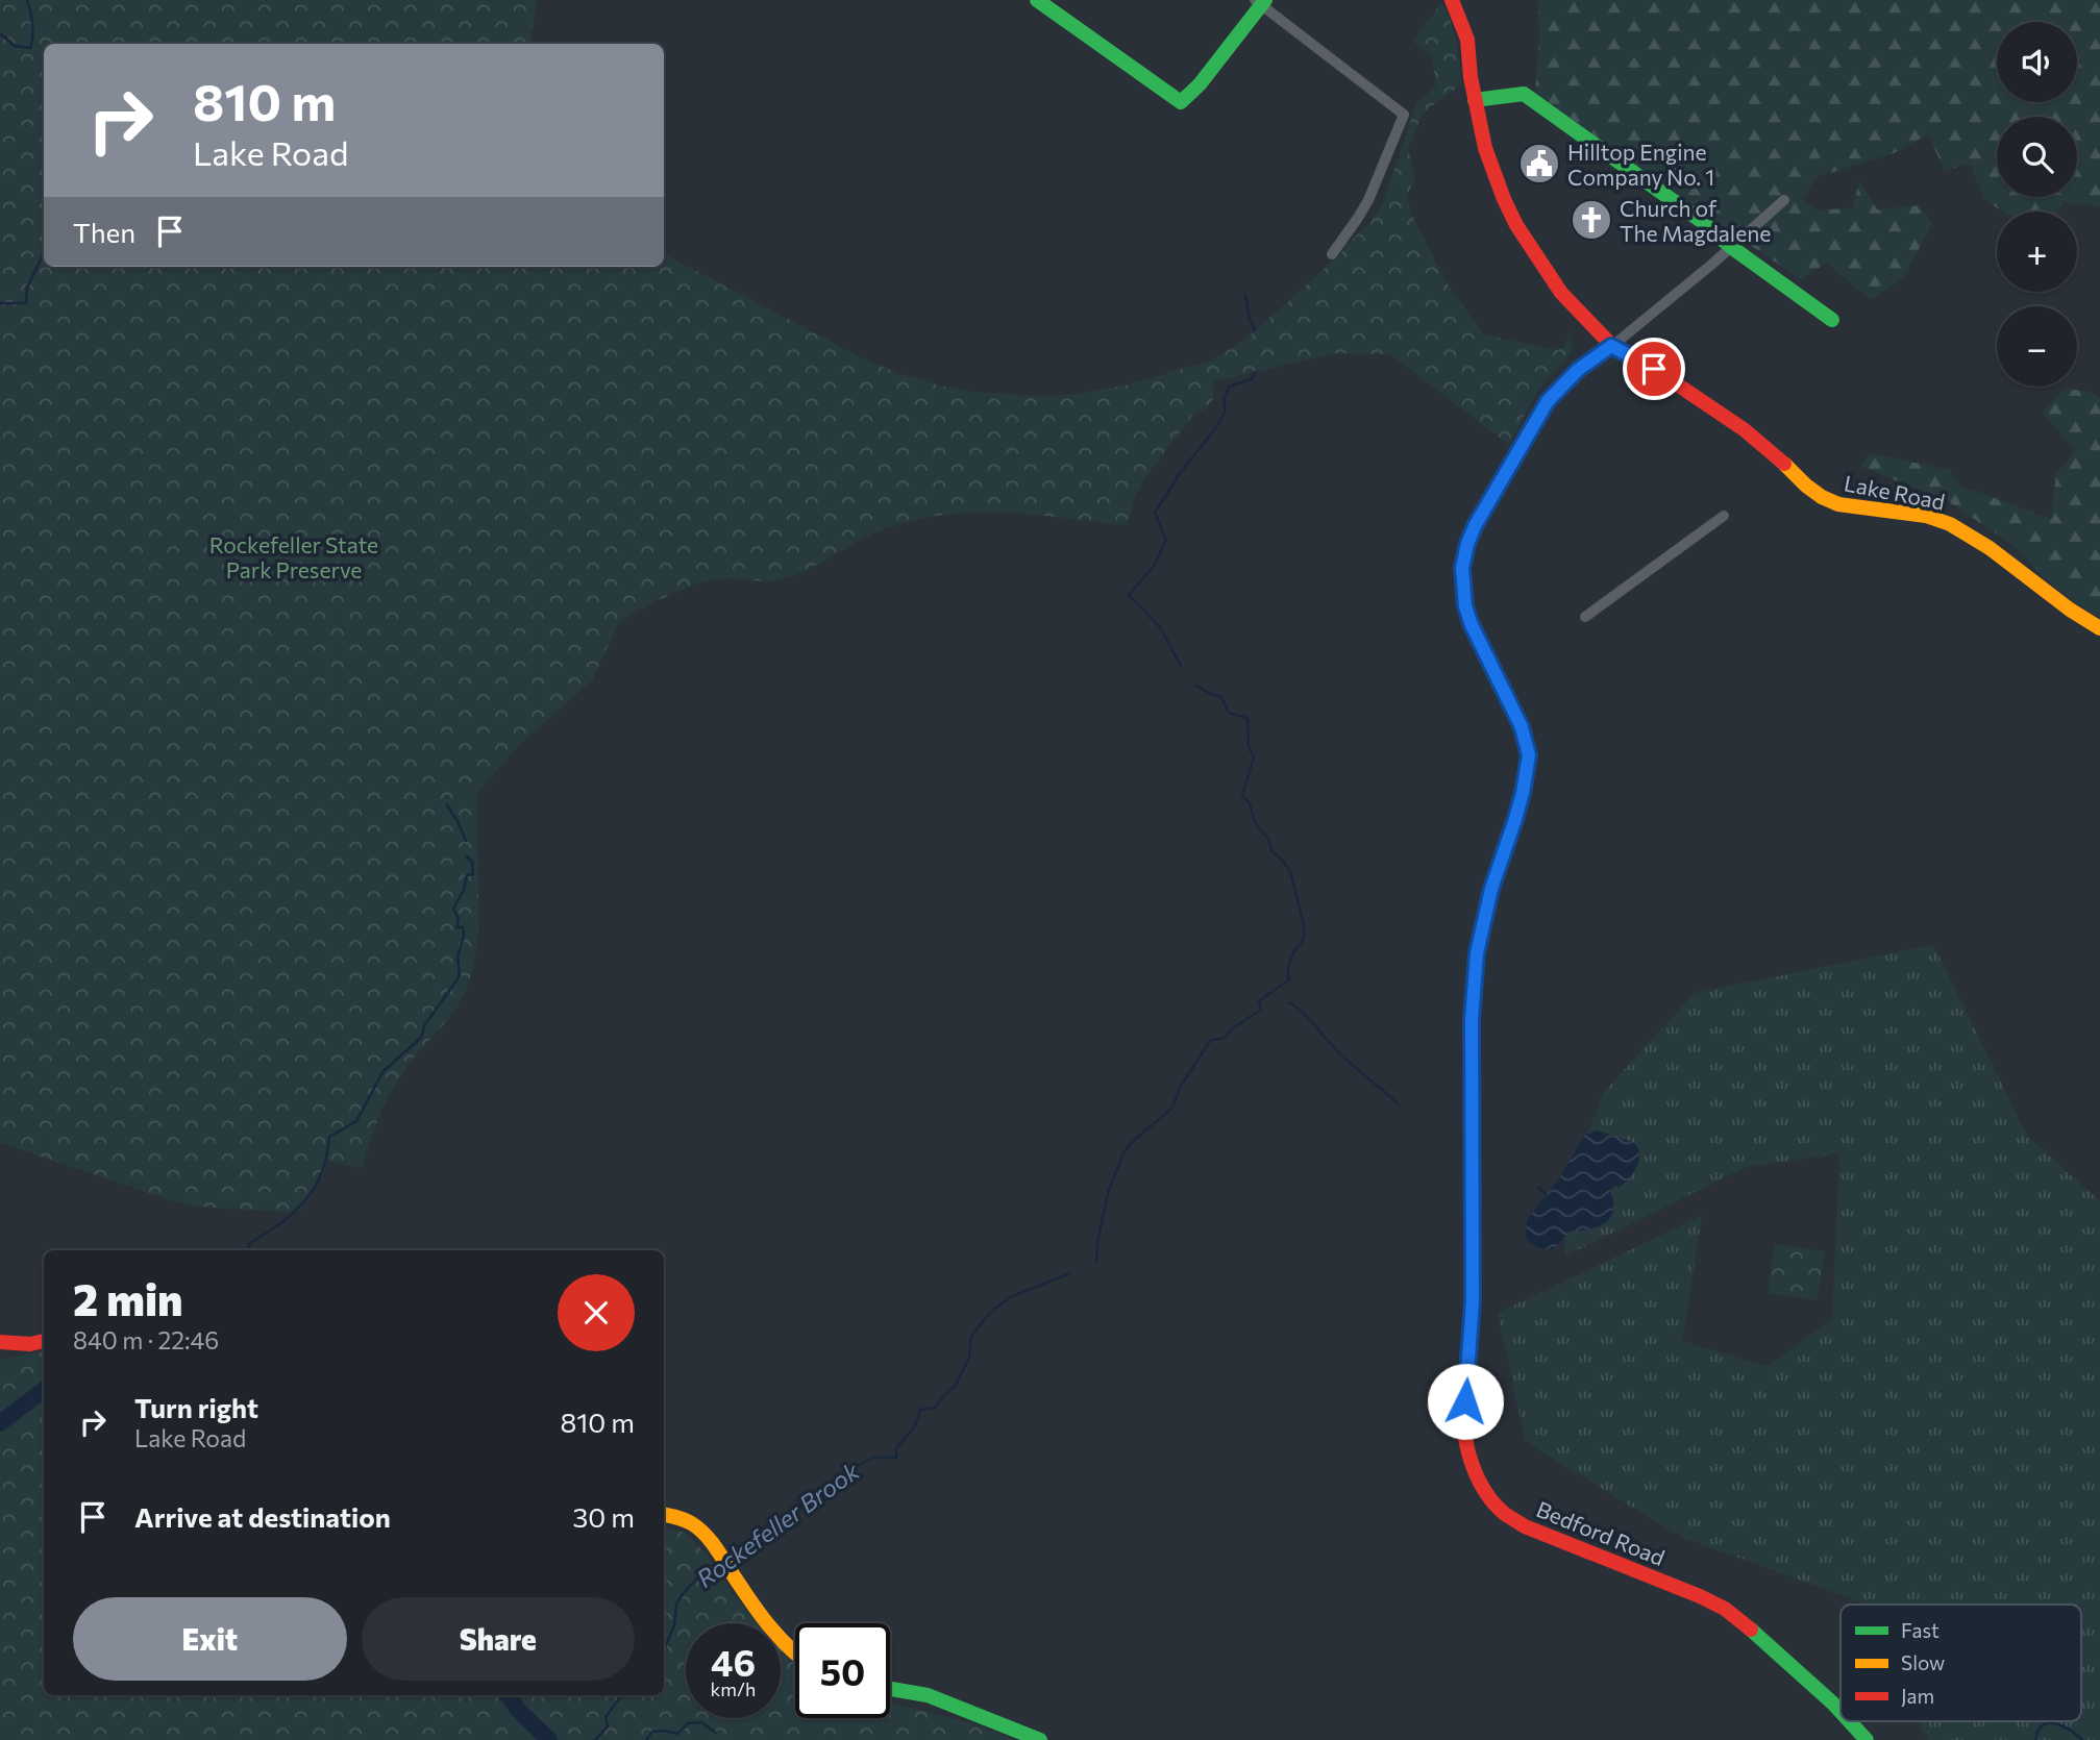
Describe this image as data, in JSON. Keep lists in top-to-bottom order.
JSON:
{
  "streets": {
    "main road": ["Lake Road", "Bedford Road"]
  },
  "crossings": [
    ["Lake Road", "Bedford Road"]
  ],
  "water": ["Rockefeller Brook"],
  "parks": ["Rockefeller State Park Preserve"],
  "places": {
    "public building": ["Hilltop Engine Company No. 1"],
    "church": ["Church of The Magdalene"]
  },
  "legend": ["Fast", "Slow", "Jam"],
  "page": {
    "map_buttons": ["+", "−"],
    "turn": ["810 m", "Lake Road"],
    "then": "Then",
    "heading": ["2 min", "840 m · 22:46"],
    "list": [
      {
        "name": "Turn right",
        "note": "Lake Road",
        "value": "810 m"
      },
      {
        "name": "Arrive at destination",
        "value": "30 m"
      }
    ],
    "buttons": ["Exit", "Share"],
    "speed": "46 km/h",
    "limit": "50"
  }
}
